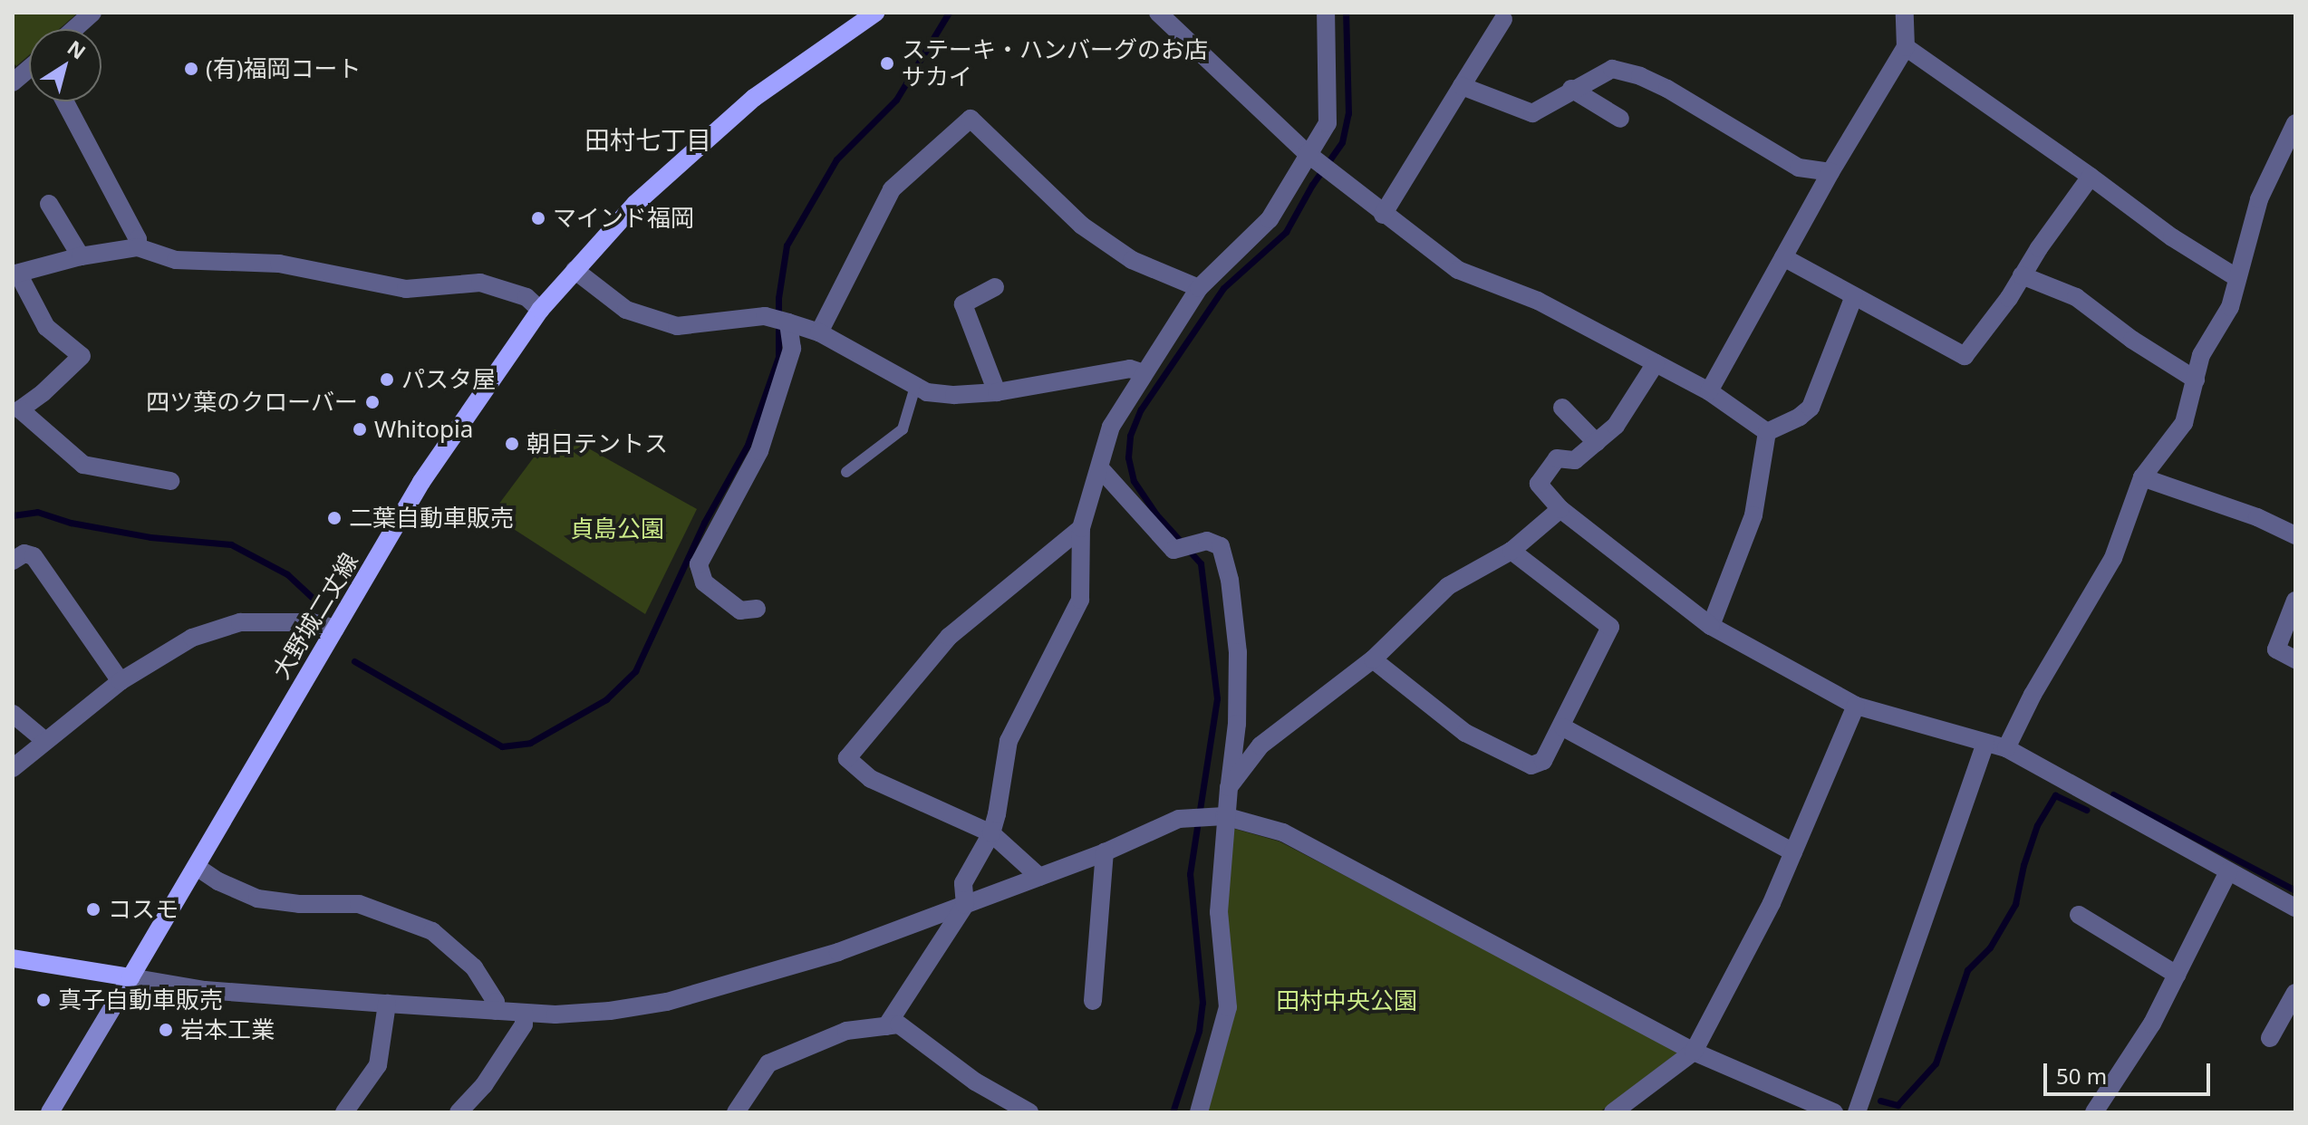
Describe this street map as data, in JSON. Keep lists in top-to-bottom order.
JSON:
{
  "streets": {
    "main road": ["大野城二丈線"]
  },
  "districts": ["田村七丁目"],
  "parks": ["貞島公園", "田村中央公園"],
  "places": [
    "ステーキ・ハンバーグのお店 サカイ",
    "(有)福岡コート",
    "マインド福岡",
    "パスタ屋",
    "四ツ葉のクローバー",
    "Whitopia",
    "朝日テントス",
    "二葉自動車販売",
    "コスモ",
    "真子自動車販売",
    "岩本工業"
  ],
  "scale_bar": "50 m",
  "north": "top right"
}
